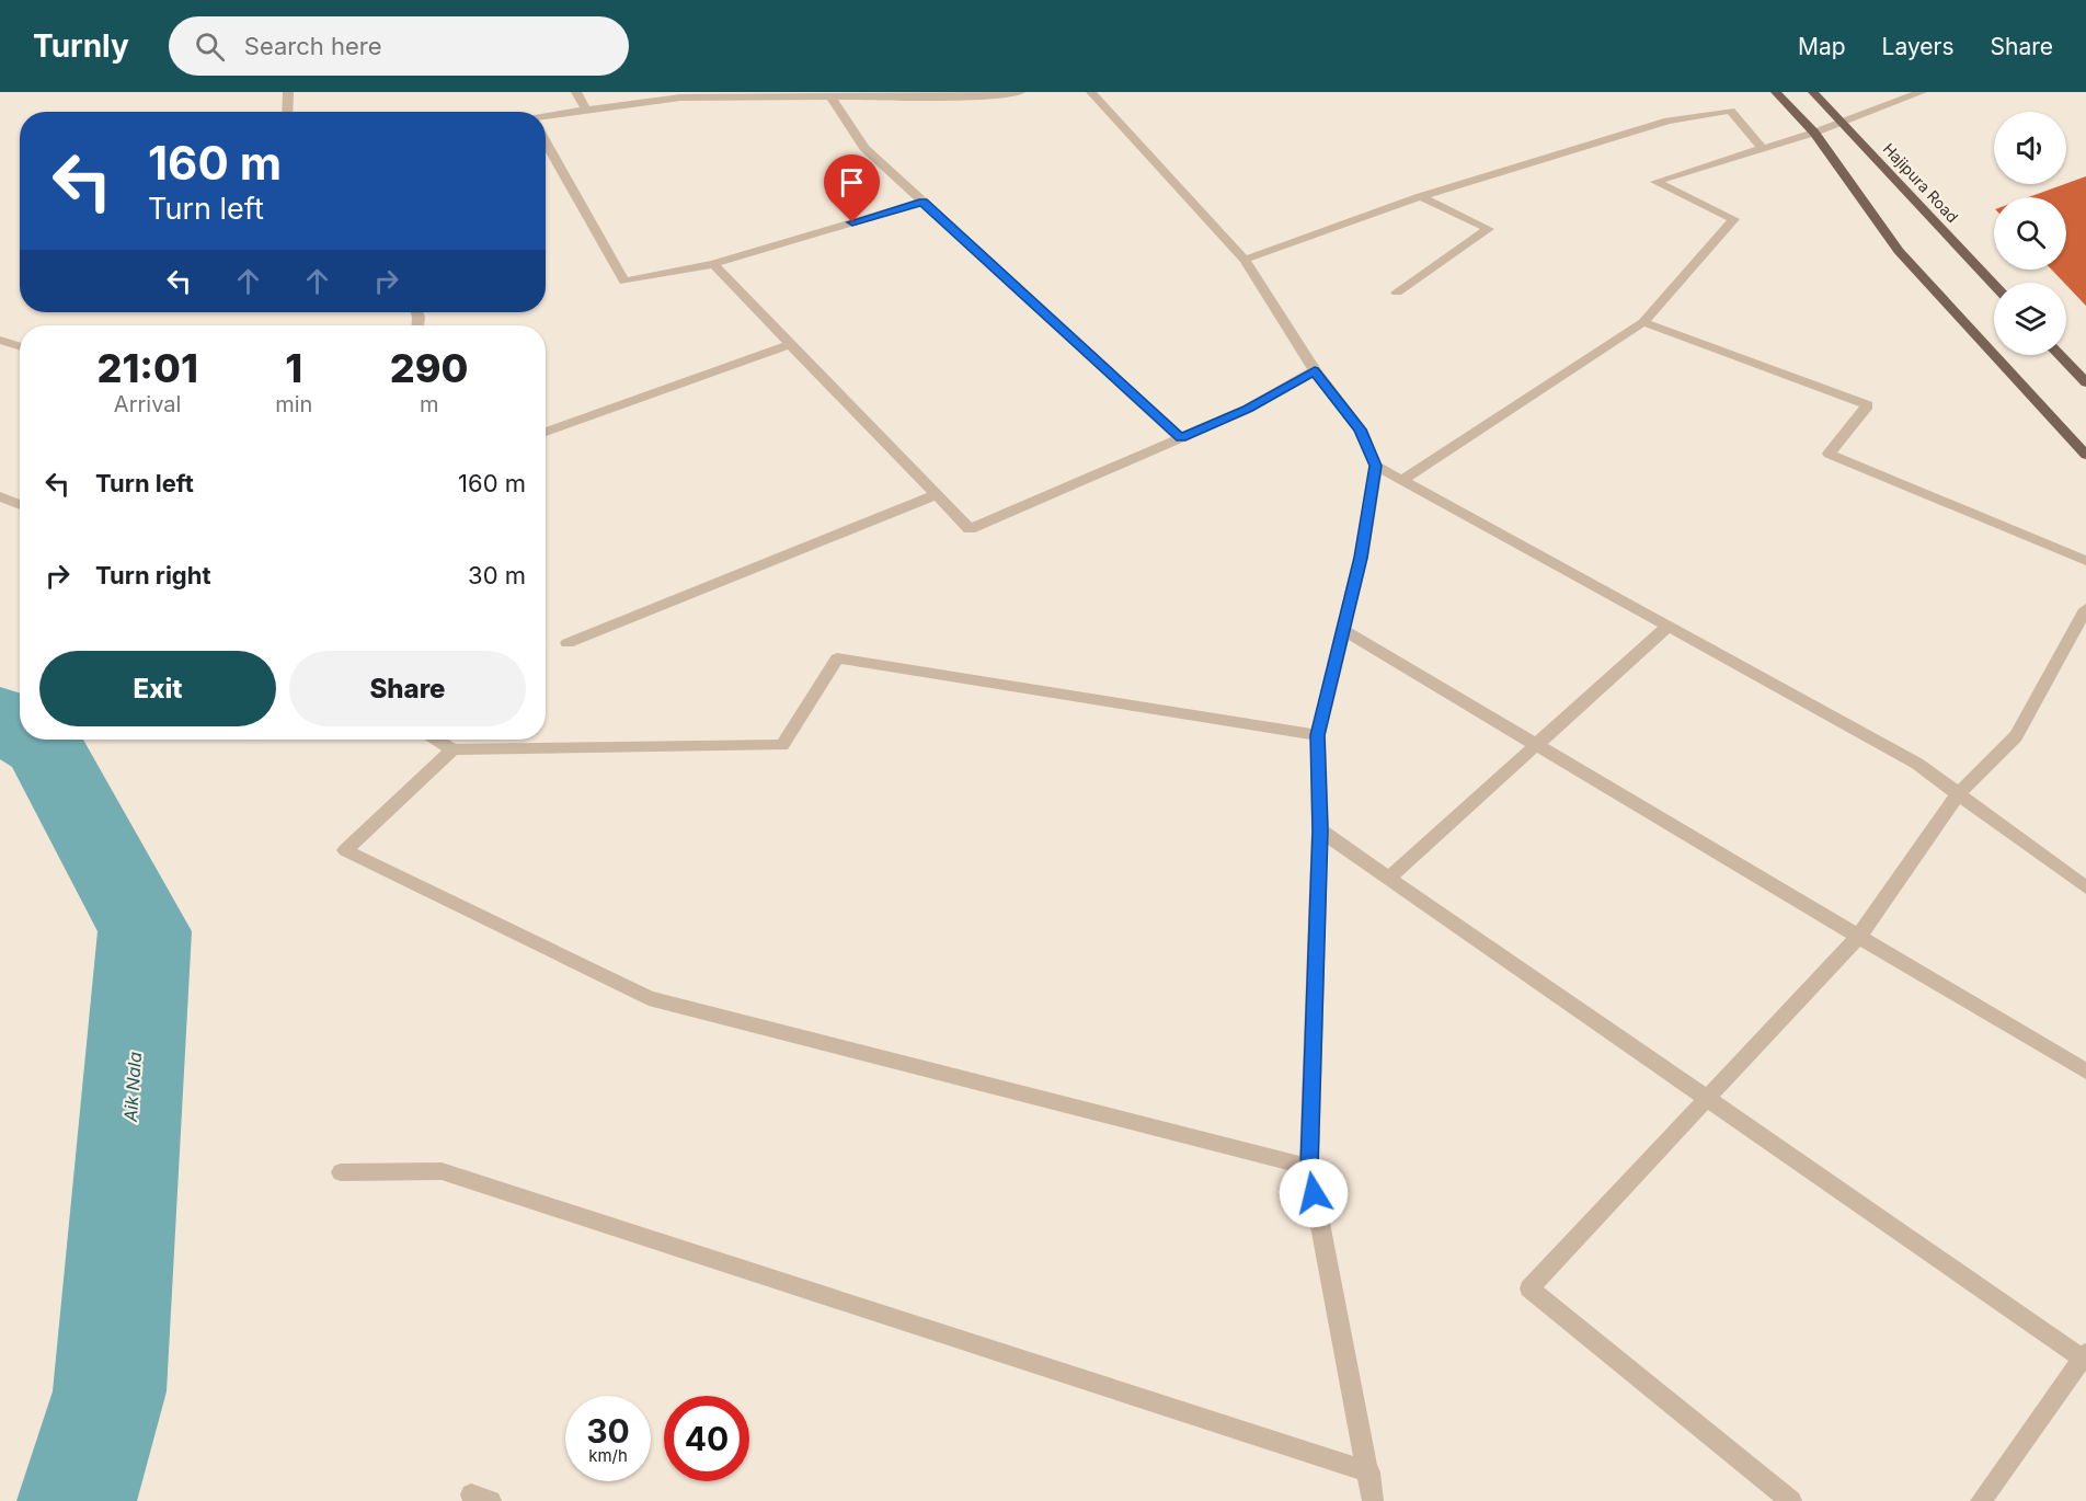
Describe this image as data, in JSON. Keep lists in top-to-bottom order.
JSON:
{
  "streets": {
    "main road": ["Hajipura Road"]
  },
  "water": ["Aik Nala"],
  "page": {
    "header": "Turnly",
    "search": "Search here",
    "nav": ["Map", "Layers", "Share"],
    "turn": ["160 m", "Turn left"],
    "eta": [
      "21:01",
      "Arrival",
      "1",
      "min",
      "290",
      "m"
    ],
    "list": [
      {
        "name": "Turn left",
        "value": "160 m"
      },
      {
        "name": "Turn right",
        "value": "30 m"
      }
    ],
    "buttons": ["Exit", "Share"],
    "speed": "30 km/h",
    "limit": "40"
  }
}
